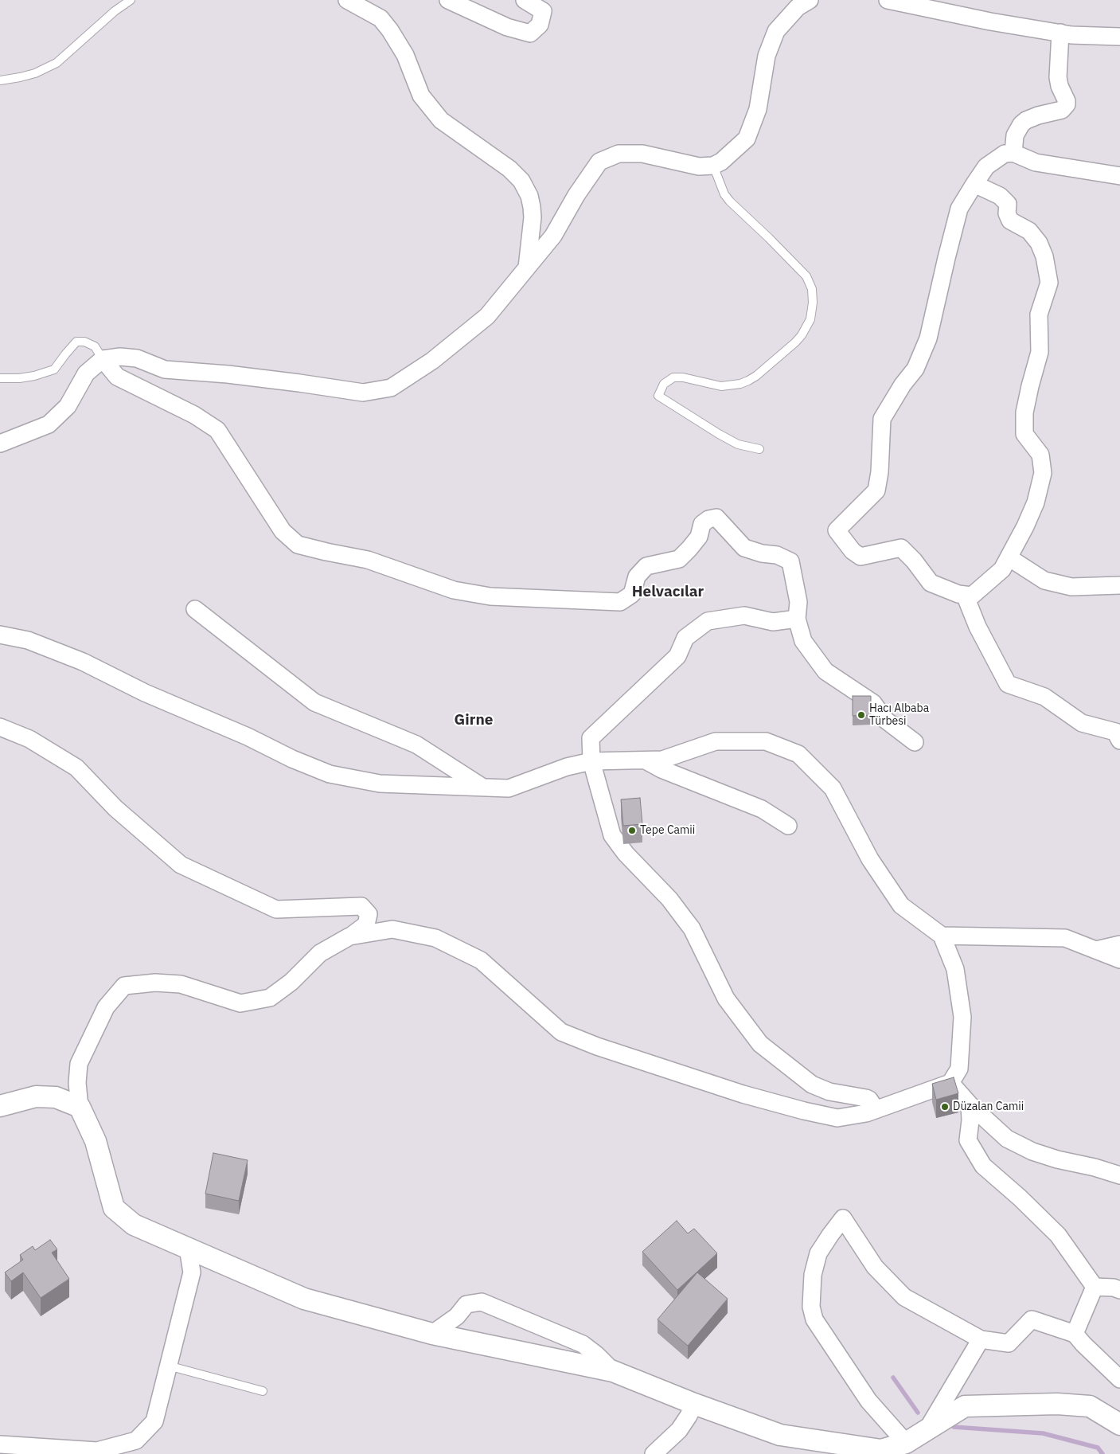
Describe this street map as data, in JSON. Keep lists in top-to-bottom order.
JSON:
{
  "districts": ["Helvacılar", "Girne"],
  "places": ["Hacı Albaba Türbesi", "Tepe Camii", "Düzalan Camii"]
}
